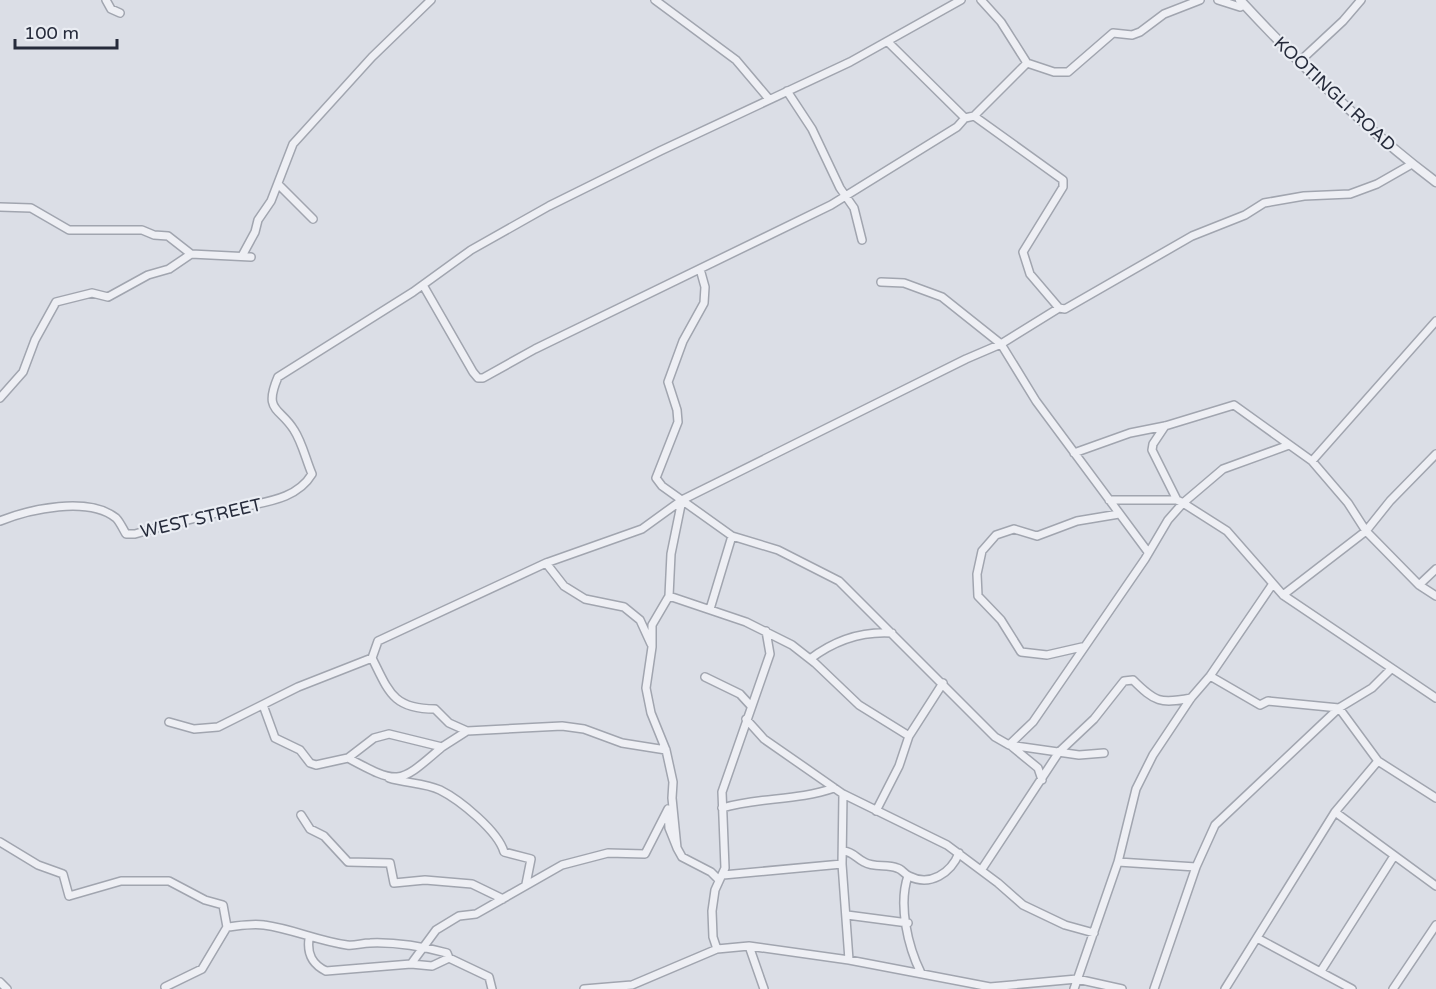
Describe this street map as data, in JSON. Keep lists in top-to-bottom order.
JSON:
{
  "streets": {
    "street": ["KOOTINGLI ROAD", "WEST STREET"]
  },
  "scale_bar": "100 m"
}
